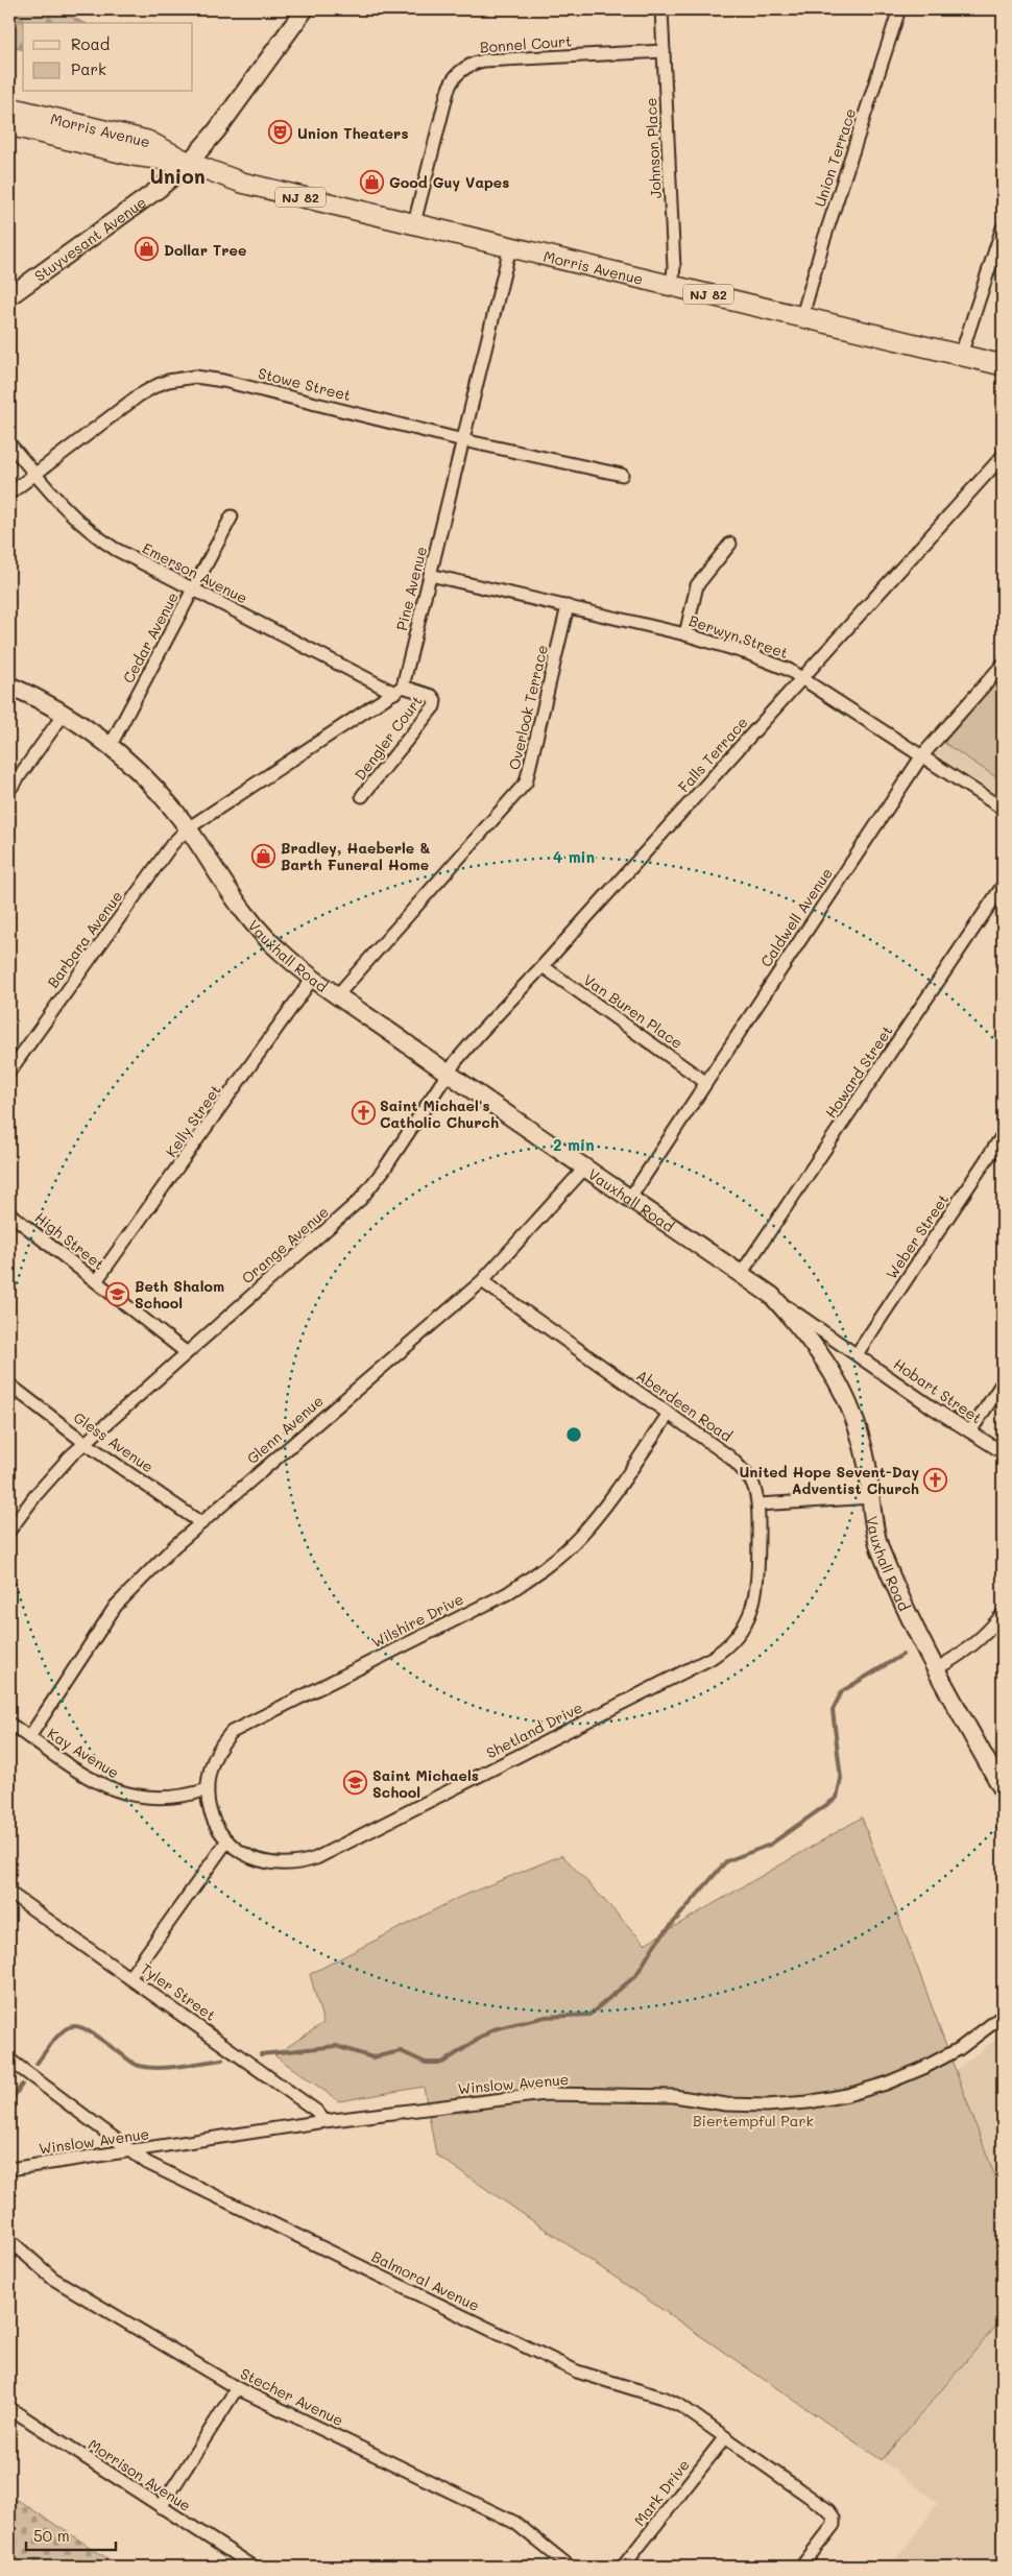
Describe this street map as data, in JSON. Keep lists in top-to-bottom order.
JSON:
{
  "streets": {
    "main road": ["Morris Avenue", "NJ 82"],
    "street": [
      "Bonnel Court",
      "Johnson Place",
      "Union Terrace",
      "Stuyvesant Avenue",
      "Stowe Street",
      "Emerson Avenue",
      "Pine Avenue",
      "Berwyn Street",
      "Cedar Avenue",
      "Overlook Terrace",
      "Dengler Court",
      "Falls Terrace",
      "Caldwell Avenue",
      "Barbara Avenue",
      "Vauxhall Road",
      "Van Buren Place",
      "Howard Street",
      "Kelly Street",
      "Weber Street",
      "High Street",
      "Orange Avenue",
      "Hobart Street",
      "Aberdeen Road",
      "Glenn Avenue",
      "Gless Avenue",
      "Wilshire Drive",
      "Shetland Drive",
      "Kay Avenue",
      "Tyler Street",
      "Winslow Avenue",
      "Balmoral Avenue",
      "Stecher Avenue",
      "Morrison Avenue",
      "Mark Drive"
    ]
  },
  "crossings": [
    ["Bonnel Court", "Morris Avenue"],
    ["Bonnel Court", "Johnson Place"],
    ["Morris Avenue", "Johnson Place"],
    ["Morris Avenue", "Union Terrace"],
    ["Morris Avenue", "Stuyvesant Avenue"],
    ["Morris Avenue", "Pine Avenue"],
    ["Stowe Street", "Emerson Avenue"],
    ["Stowe Street", "Pine Avenue"],
    ["Emerson Avenue", "Pine Avenue"],
    ["Emerson Avenue", "Cedar Avenue"],
    ["Emerson Avenue", "Dengler Court"],
    ["Pine Avenue", "Berwyn Street"],
    ["Pine Avenue", "Dengler Court"],
    ["Berwyn Street", "Overlook Terrace"],
    ["Berwyn Street", "Falls Terrace"],
    ["Berwyn Street", "Caldwell Avenue"],
    ["Cedar Avenue", "Vauxhall Road"],
    ["Overlook Terrace", "Vauxhall Road"],
    ["Falls Terrace", "Vauxhall Road"],
    ["Falls Terrace", "Van Buren Place"],
    ["Falls Terrace", "Orange Avenue"],
    ["Caldwell Avenue", "Vauxhall Road"],
    ["Caldwell Avenue", "Van Buren Place"],
    ["Barbara Avenue", "Vauxhall Road"],
    ["Vauxhall Road", "Howard Street"],
    ["Vauxhall Road", "Kelly Street"],
    ["Vauxhall Road", "Orange Avenue"],
    ["Vauxhall Road", "Hobart Street"],
    ["Vauxhall Road", "Glenn Avenue"],
    ["Kelly Street", "High Street"],
    ["Weber Street", "Hobart Street"],
    ["High Street", "Orange Avenue"],
    ["Orange Avenue", "Gless Avenue"],
    ["Aberdeen Road", "Glenn Avenue"],
    ["Aberdeen Road", "Wilshire Drive"],
    ["Aberdeen Road", "Shetland Drive"],
    ["Glenn Avenue", "Gless Avenue"],
    ["Glenn Avenue", "Kay Avenue"],
    ["Wilshire Drive", "Shetland Drive"],
    ["Wilshire Drive", "Kay Avenue"],
    ["Tyler Street", "Winslow Avenue"],
    ["Winslow Avenue", "Balmoral Avenue"],
    ["Balmoral Avenue", "Mark Drive"]
  ],
  "districts": ["Union"],
  "parks": ["Biertempful Park"],
  "places": {
    "theatre": ["Union Theaters"],
    "shop": ["Good Guy Vapes", "Dollar Tree", "Bradley, Haeberle & Barth Funeral Home"],
    "church": ["Saint Michael's Catholic Church", "United Hope Sevent-Day Adventist Church"],
    "school or university": ["Beth Shalom School", "Saint Michaels School"]
  },
  "legend": ["Road", "Park"],
  "scale_bar": "50 m",
  "rings": ["4 min", "2 min"]
}
